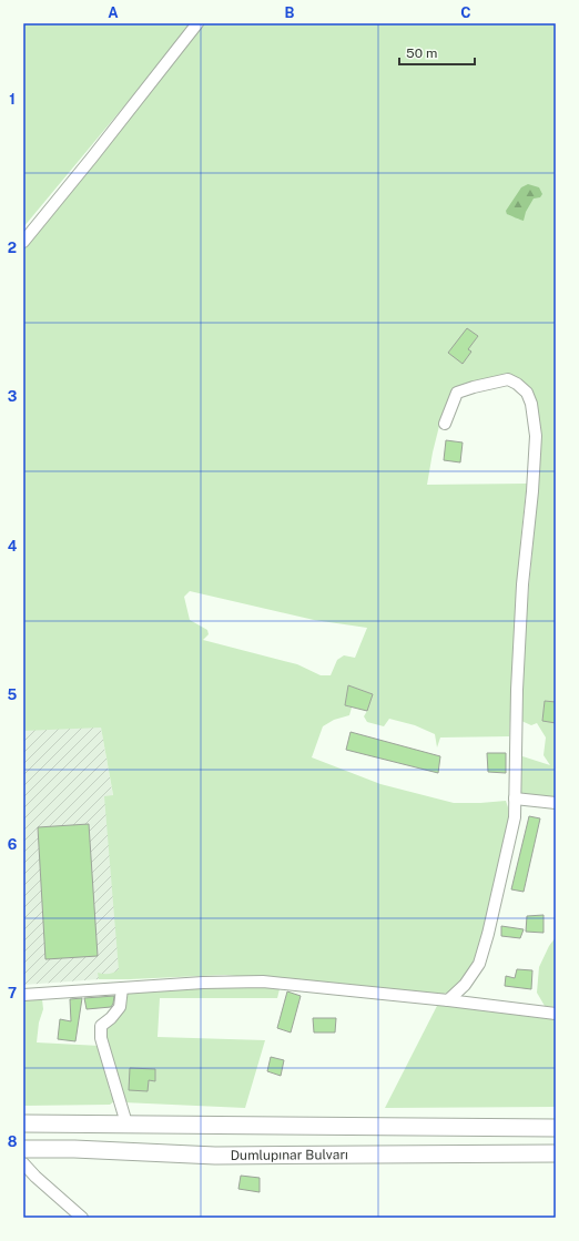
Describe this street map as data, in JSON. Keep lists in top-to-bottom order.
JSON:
{
  "streets": {
    "highway": ["Dumlupınar Bulvarı"]
  },
  "scale_bar": "50 m",
  "grid": {
    "columns": ["A", "B", "C"],
    "rows": [
      "1",
      "2",
      "3",
      "4",
      "5",
      "6",
      "7",
      "8"
    ]
  }
}
